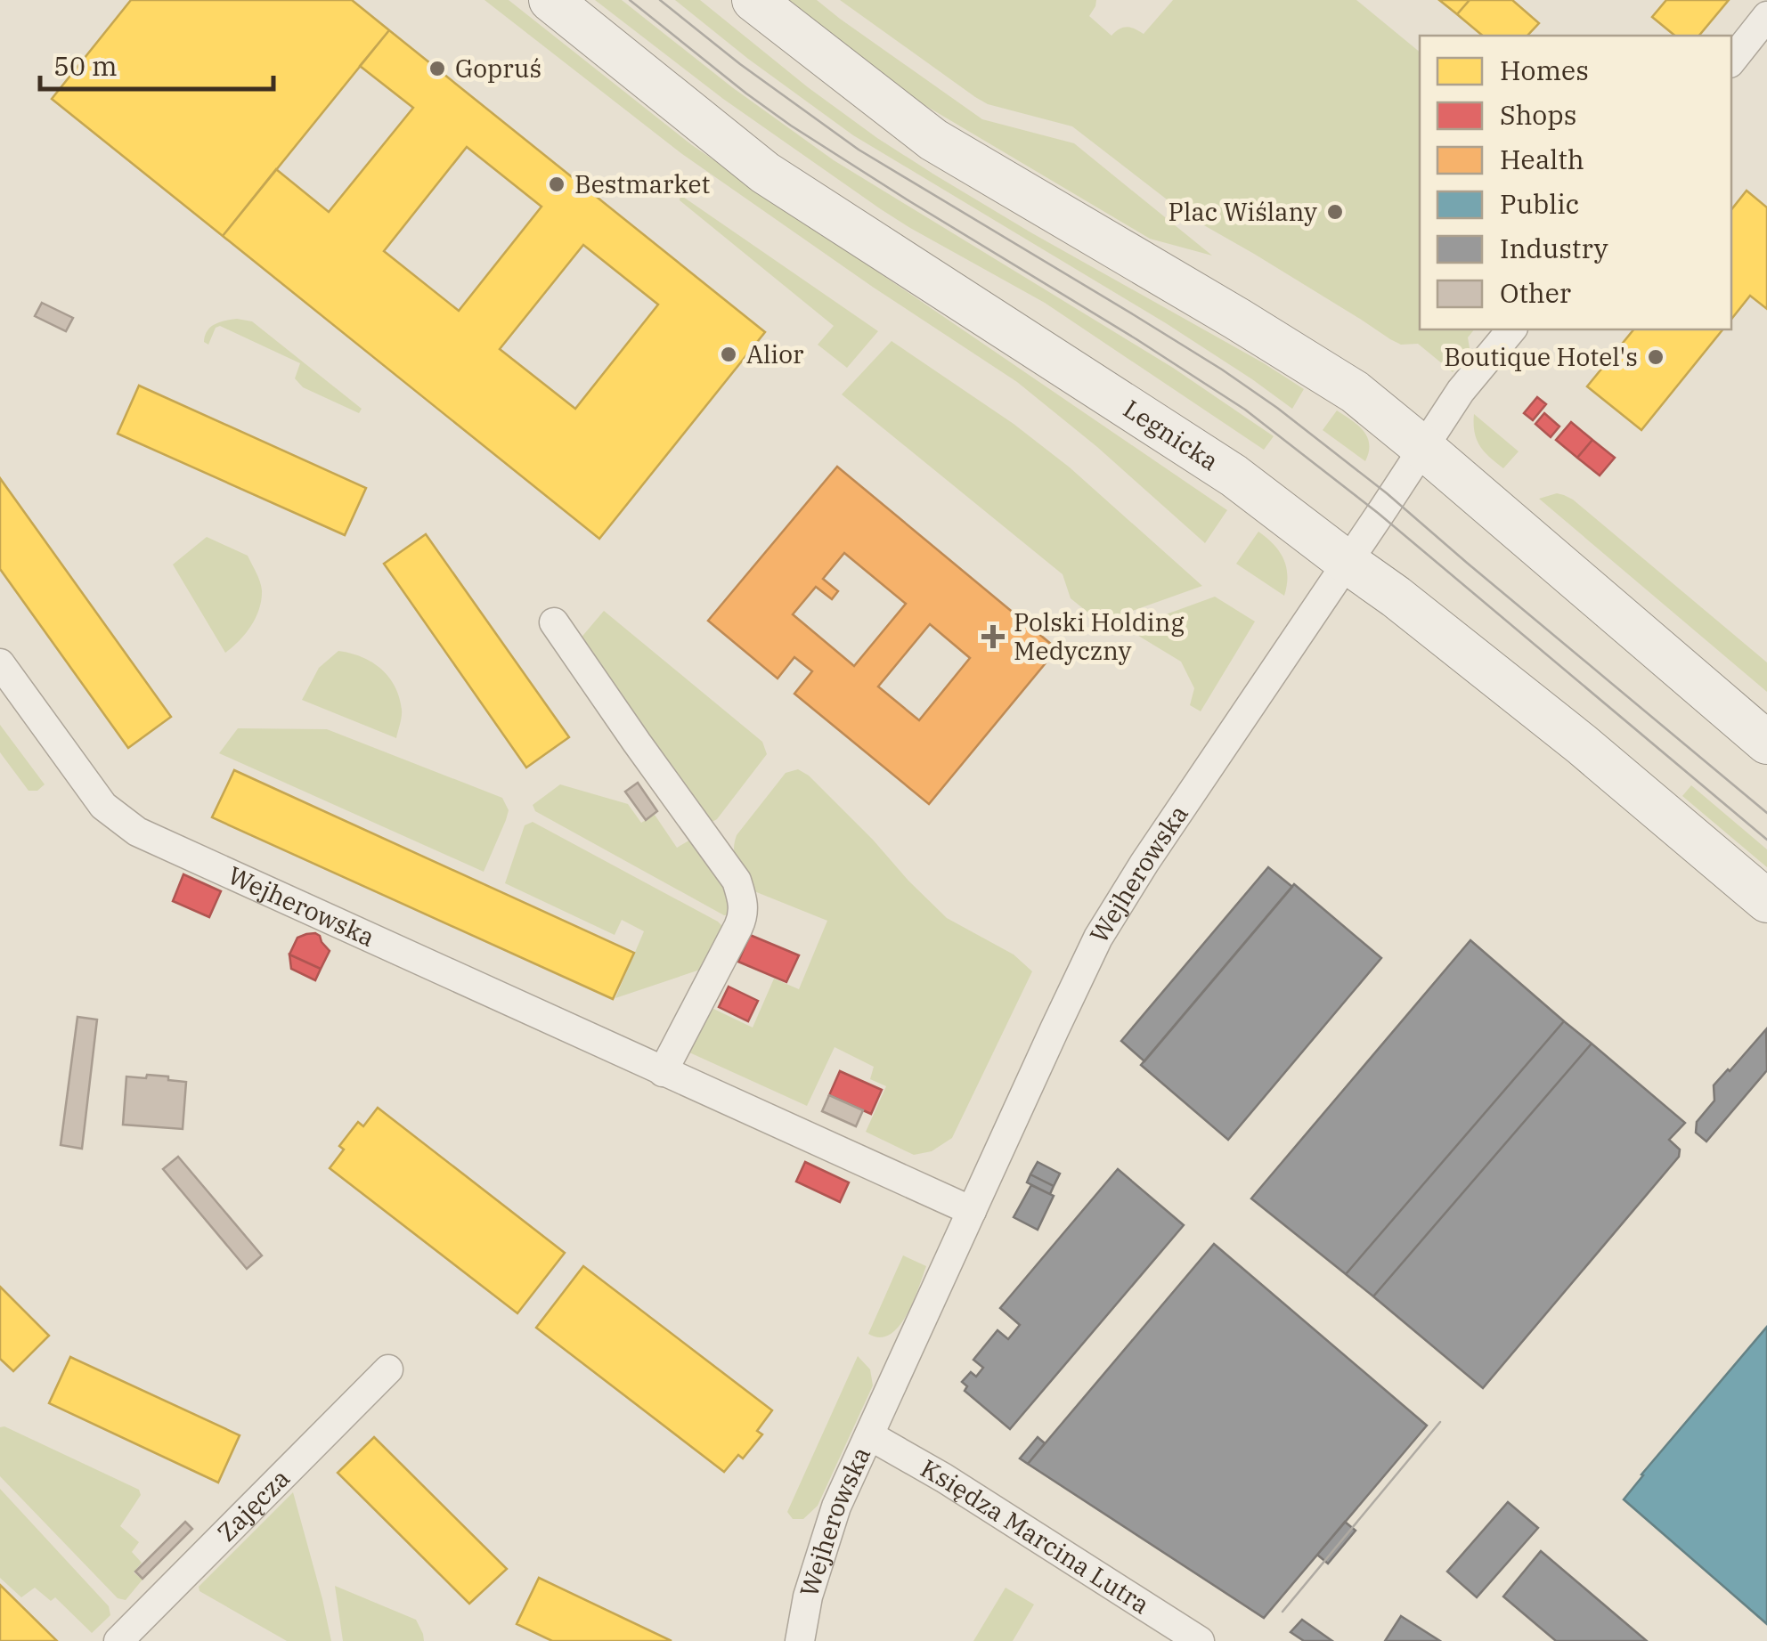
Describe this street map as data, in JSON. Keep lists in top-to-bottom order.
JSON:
{
  "streets": {
    "main road": ["Legnicka"],
    "street": ["Wejherowska", "Zajęcza", "Księdza Marcina Lutra"]
  },
  "crossings": [
    ["Legnicka", "Wejherowska"],
    ["Wejherowska", "Księdza Marcina Lutra"]
  ],
  "places": {
    "other": [
      "Gopruś",
      "Bestmarket",
      "Plac Wiślany",
      "Alior",
      "Boutique Hotel's"
    ],
    "health": ["Polski Holding Medyczny"]
  },
  "legend": [
    "Homes",
    "Shops",
    "Health",
    "Public",
    "Industry",
    "Other"
  ],
  "scale_bar": "50 m"
}
